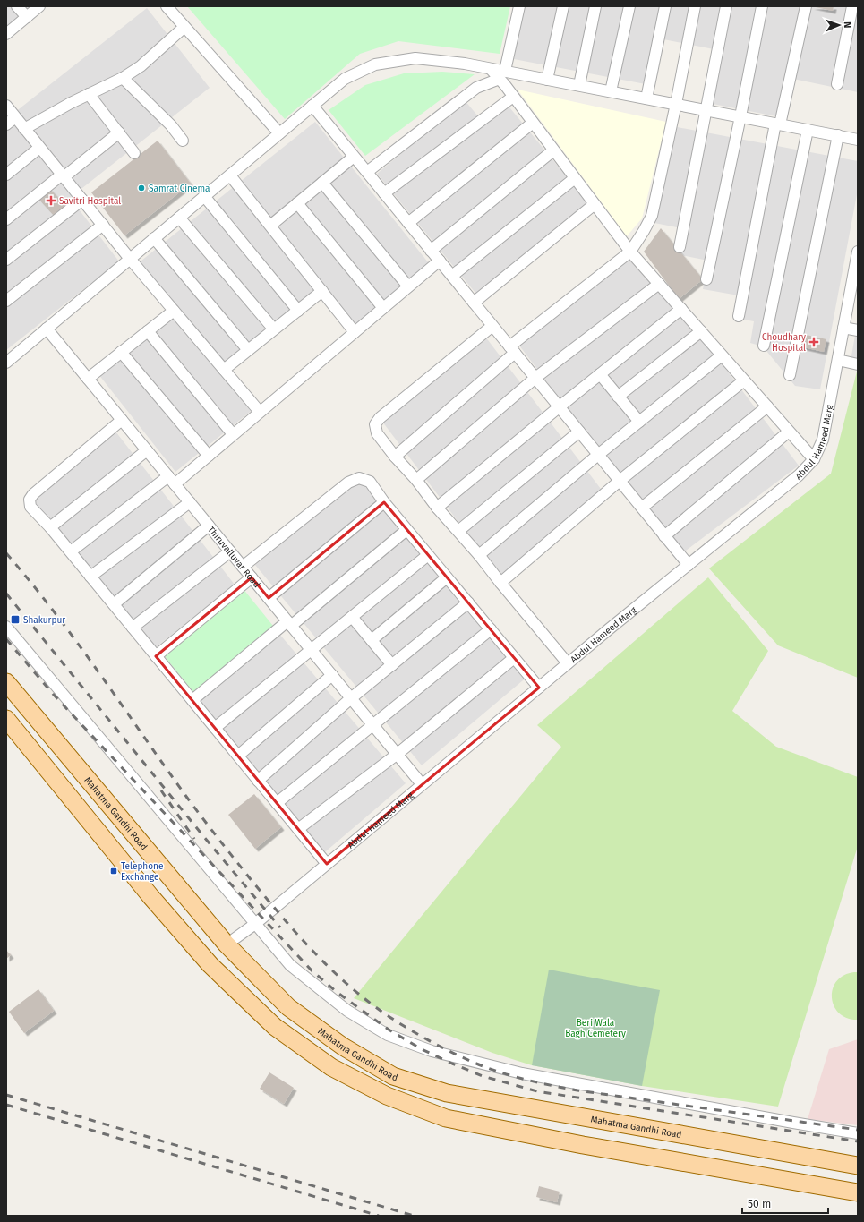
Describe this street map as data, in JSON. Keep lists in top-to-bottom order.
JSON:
{
  "streets": {
    "main road": ["Mahatma Gandhi Road"],
    "street": ["Abdul Hameed Marg", "Thiruvalluvar Road"]
  },
  "crossings": [
    ["Abdul Hameed Marg", "Thiruvalluvar Road"],
    ["Abdul Hameed Marg", "Mahatma Gandhi Road"]
  ],
  "parks": ["Beri Wala Bagh Cemetery"],
  "places": {
    "other": ["Samrat Cinema"],
    "health": ["Savitri Hospital", "Choudhary Hospital"],
    "transit": ["Shakurpur", "Telephone Exchange"]
  },
  "scale_bar": "50 m",
  "north": "right"
}
